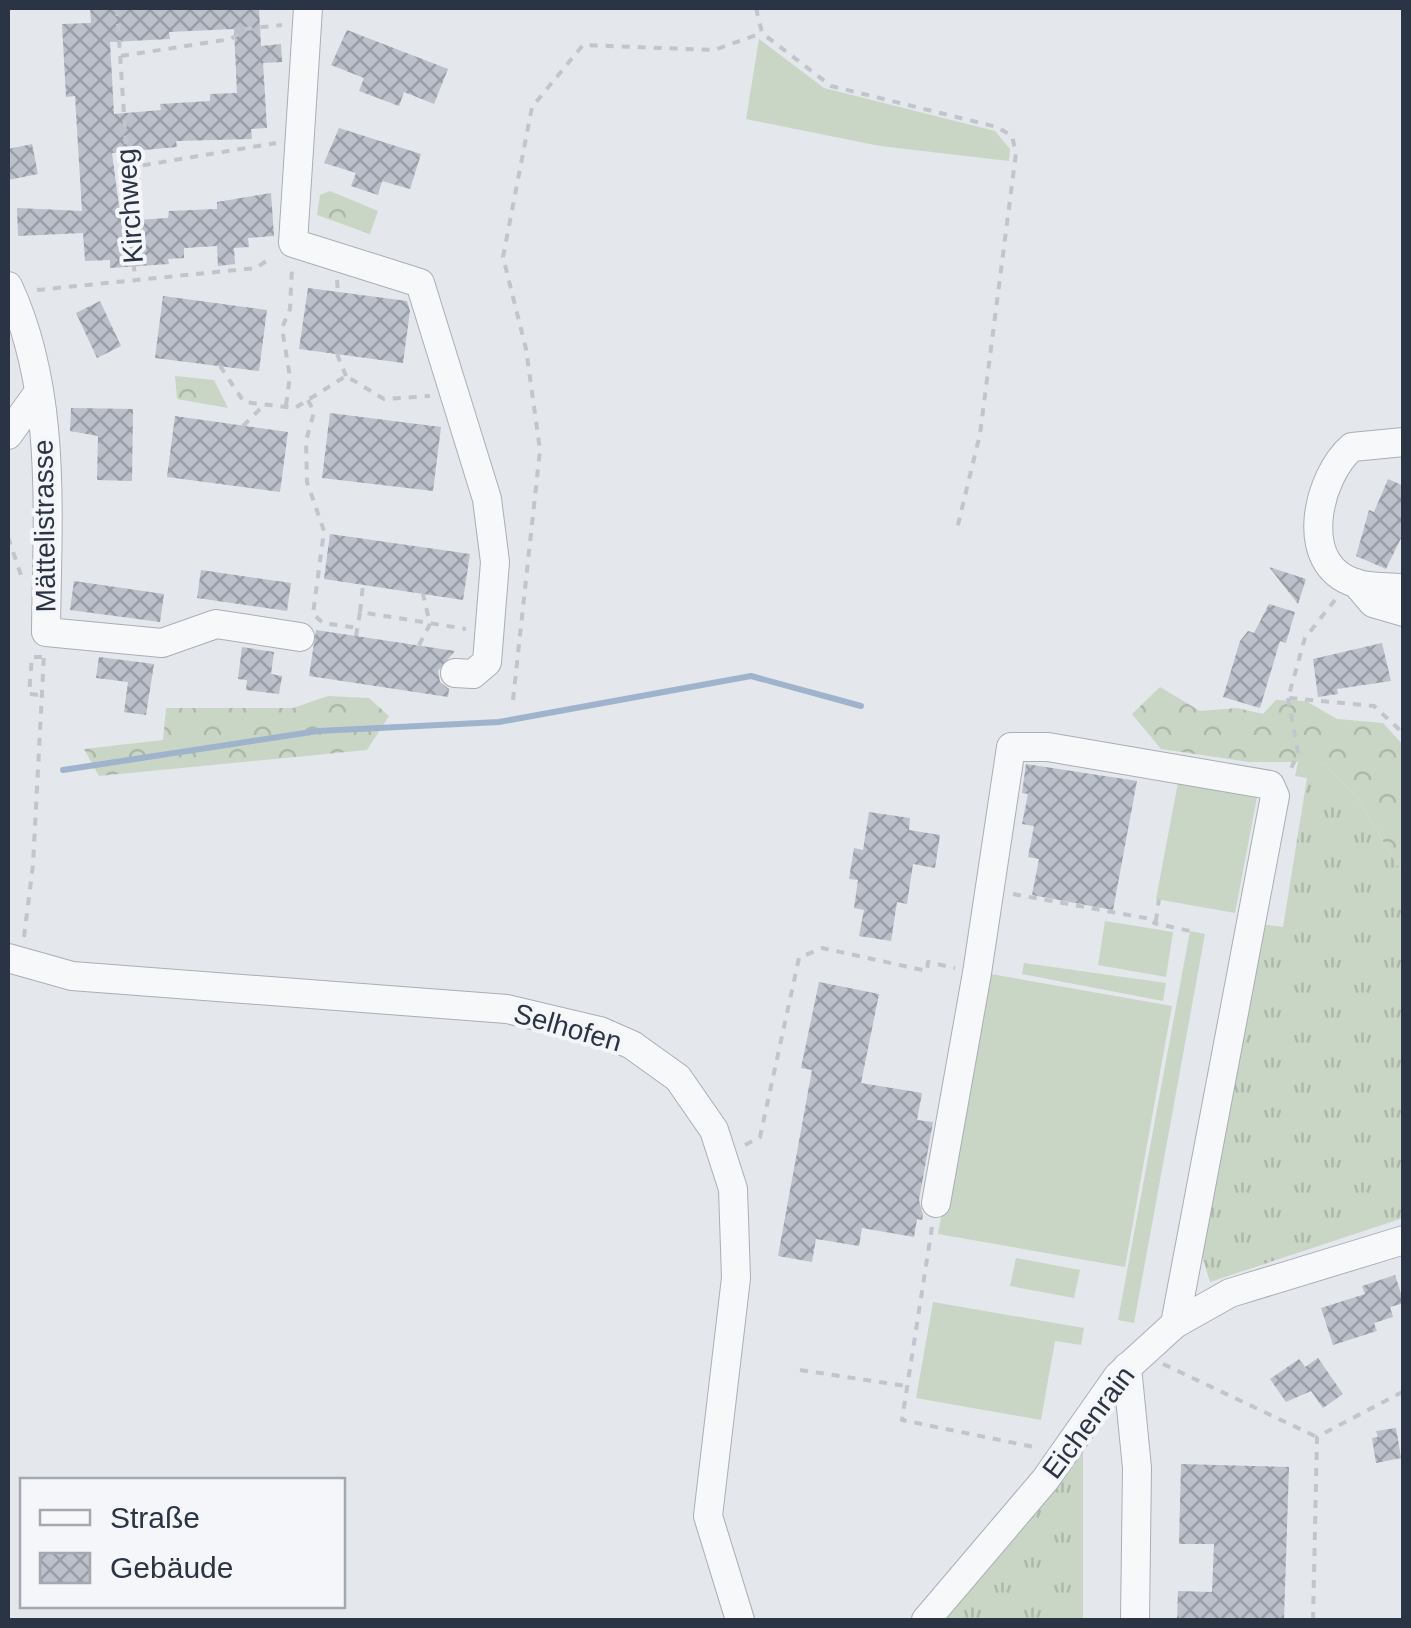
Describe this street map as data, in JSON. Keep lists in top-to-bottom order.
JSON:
{
  "streets": {
    "street": ["Mättelistrasse", "Selhofen", "Eichenrain"],
    "path": ["Kirchweg"]
  },
  "crossings": [
    ["Kirchweg", "Mättelistrasse"]
  ],
  "legend": ["Straße", "Gebäude"]
}
